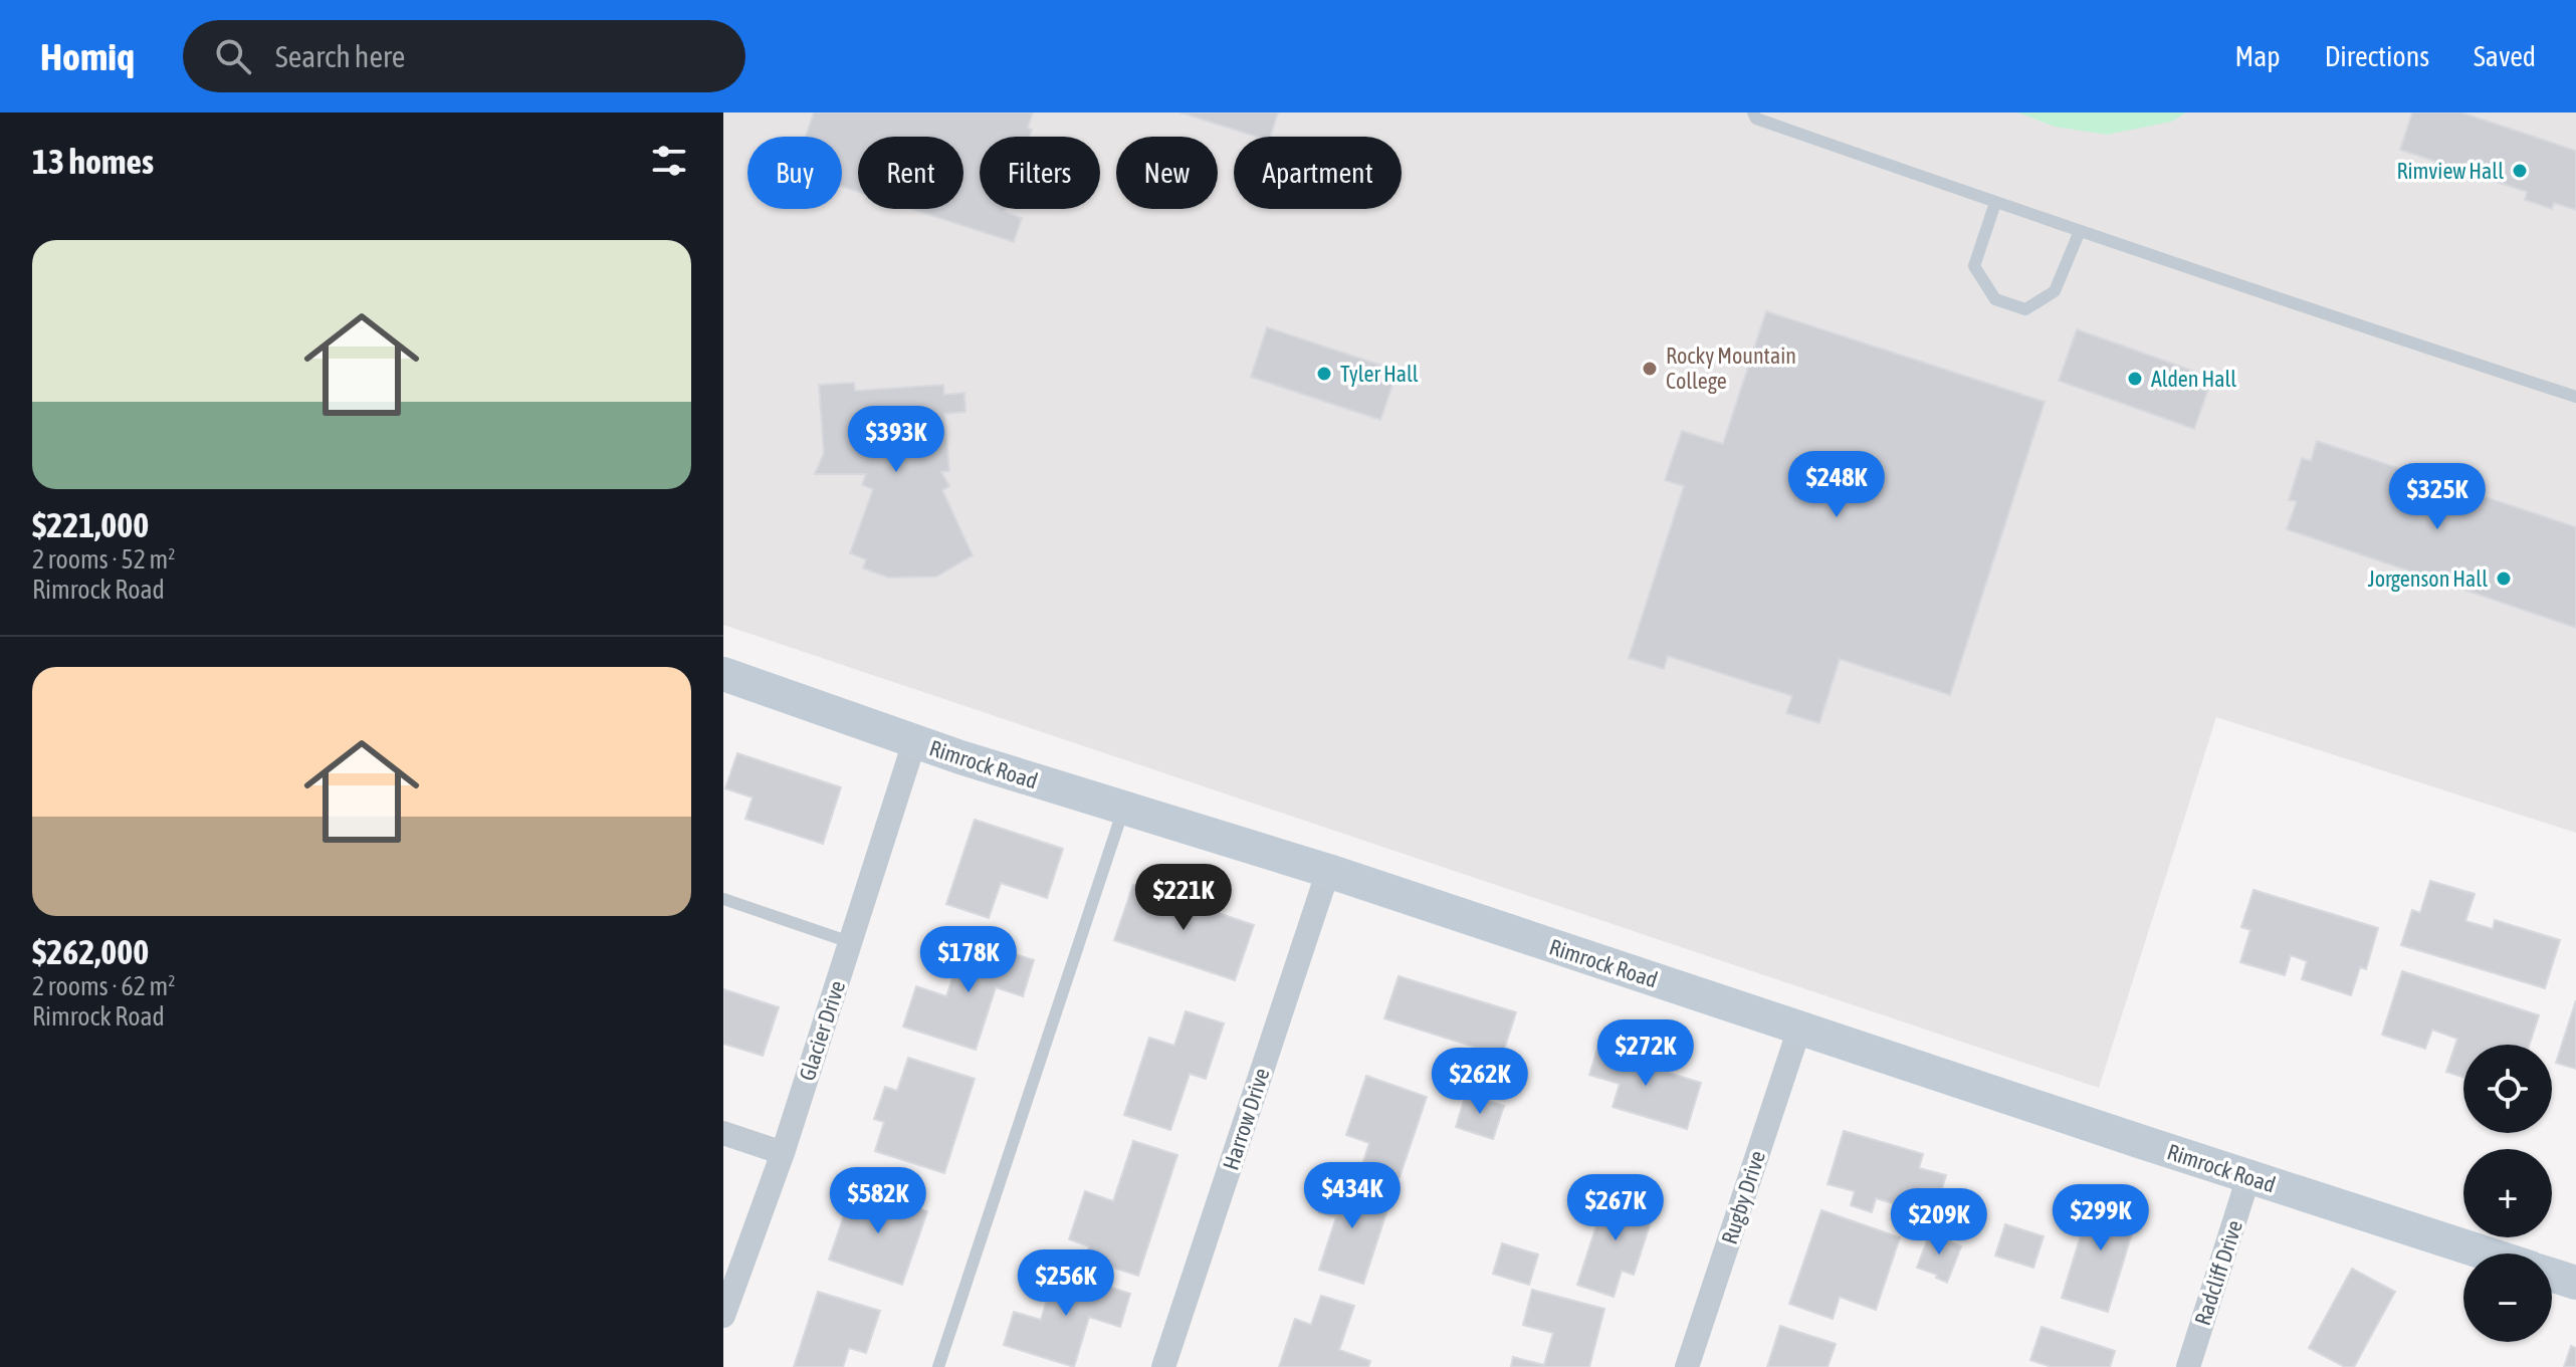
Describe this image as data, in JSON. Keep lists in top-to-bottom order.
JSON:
{
  "streets": {
    "main road": ["Rimrock Road"],
    "street": [
      "Glacier Drive",
      "Harrow Drive",
      "Rugby Drive",
      "Radcliff Drive"
    ]
  },
  "crossings": [
    ["Rimrock Road", "Glacier Drive"],
    ["Rimrock Road", "Harrow Drive"],
    ["Rimrock Road", "Rugby Drive"],
    ["Rimrock Road", "Radcliff Drive"]
  ],
  "places": [
    "Rimview Hall",
    "Rocky Mountain College",
    "Tyler Hall",
    "Alden Hall",
    "Jorgenson Hall"
  ],
  "page": {
    "header": "Homiq",
    "search": "Search here",
    "nav": ["Map", "Directions", "Saved"],
    "heading": "13 homes",
    "chip": [
      "Buy",
      "Rent",
      "Filters",
      "New",
      "Apartment"
    ],
    "list": [
      {
        "name": "$221,000",
        "note": "2 rooms · 52 m² · Rimrock Road"
      },
      {
        "name": "$262,000",
        "note": "2 rooms · 62 m² · Rimrock Road"
      }
    ],
    "price": [
      "$393K",
      "$248K",
      "$325K",
      "$221K",
      "$178K",
      "$272K",
      "$262K",
      "$434K",
      "$582K",
      "$267K",
      "$299K",
      "$209K",
      "$256K"
    ],
    "map_buttons": ["+", "−"]
  }
}
